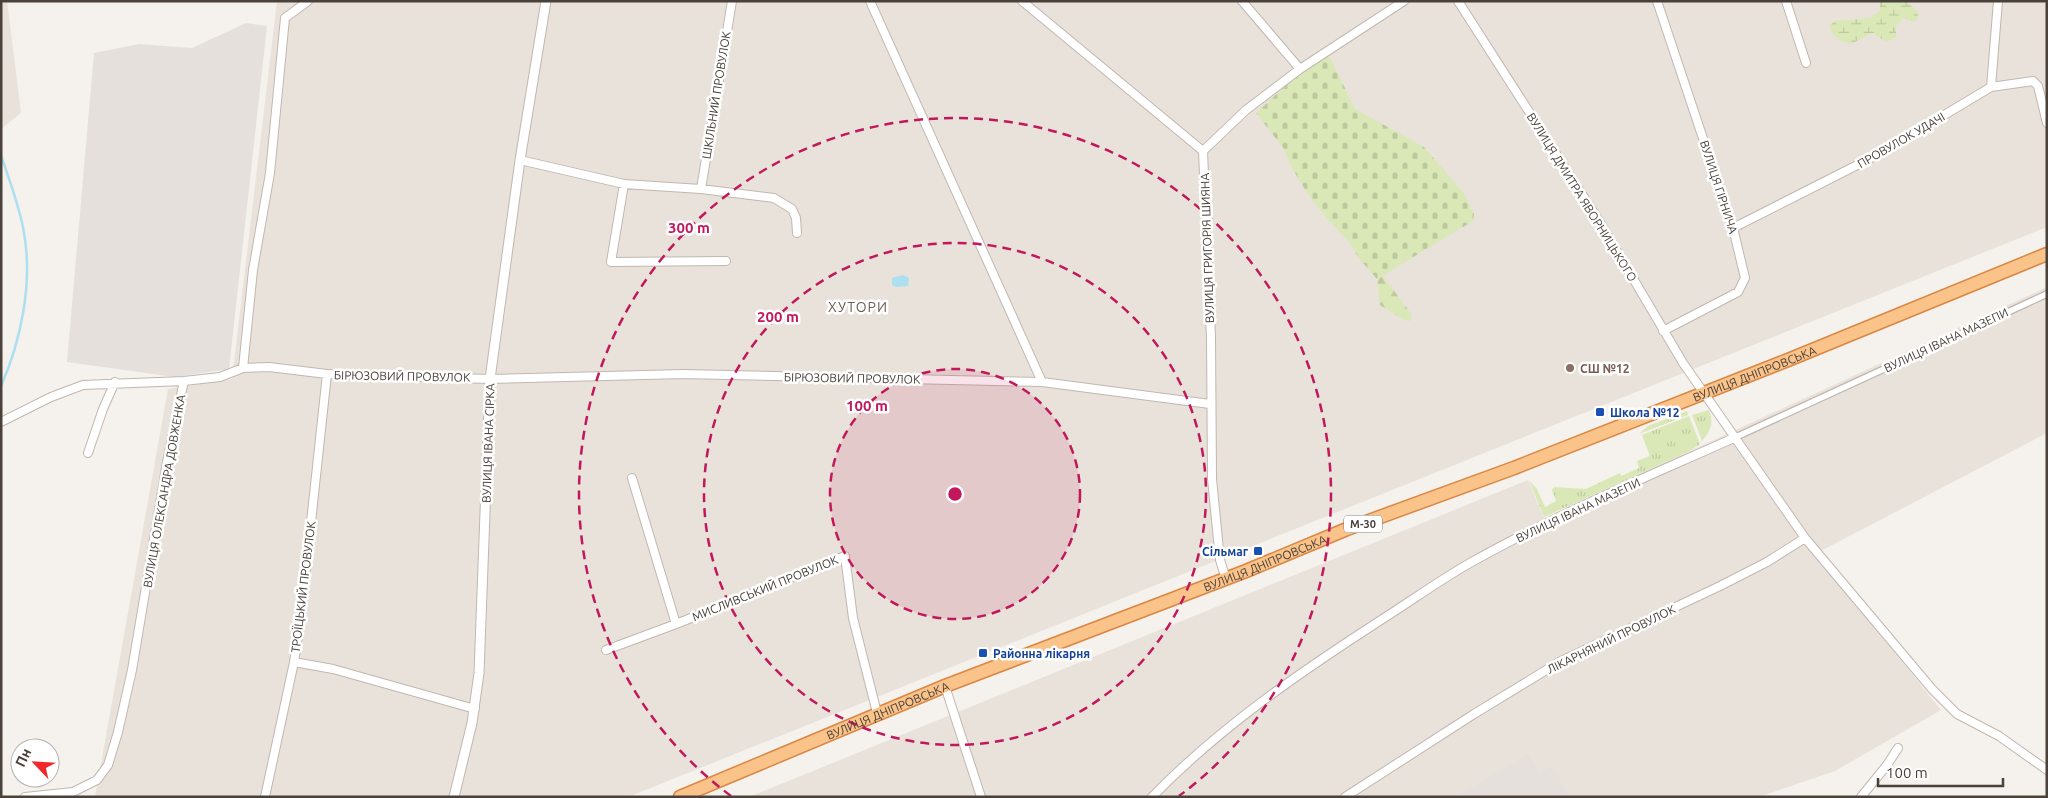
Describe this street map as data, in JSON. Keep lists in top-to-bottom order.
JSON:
{
  "streets": {
    "highway": ["ВУЛИЦЯ ДНІПРОВСЬКА", "М-30"],
    "street": [
      "ШКІЛЬНИЙ ПРОВУЛОК",
      "ПРОВУЛОК УДАЧІ",
      "ВУЛИЦЯ ГІРНИЧА",
      "ВУЛИЦЯ ДМИТРА ЯВОРНИЦЬКОГО",
      "ВУЛИЦЯ ГРИГОРІЯ ШИЯНА",
      "ВУЛИЦЯ ІВАНА МАЗЕПИ",
      "БІРЮЗОВИЙ ПРОВУЛОК",
      "ВУЛИЦЯ ІВАНА СІРКА",
      "ВУЛИЦЯ ОЛЕКСАНДРА ДОВЖЕНКА",
      "ТРОЇЦЬКИЙ ПРОВУЛОК",
      "МИСЛИВСЬКИЙ ПРОВУЛОК",
      "ЛІКАРНЯНИЙ ПРОВУЛОК"
    ]
  },
  "crossings": [
    ["ПРОВУЛОК УДАЧІ", "ВУЛИЦЯ ГІРНИЧА"],
    ["ВУЛИЦЯ ГІРНИЧА", "ВУЛИЦЯ ДМИТРА ЯВОРНИЦЬКОГО"],
    ["ВУЛИЦЯ ДМИТРА ЯВОРНИЦЬКОГО", "ВУЛИЦЯ ІВАНА МАЗЕПИ"],
    ["ВУЛИЦЯ ДМИТРА ЯВОРНИЦЬКОГО", "ВУЛИЦЯ ДНІПРОВСЬКА"],
    ["ВУЛИЦЯ ДМИТРА ЯВОРНИЦЬКОГО", "ЛІКАРНЯНИЙ ПРОВУЛОК"],
    ["ВУЛИЦЯ ГРИГОРІЯ ШИЯНА", "ВУЛИЦЯ ДНІПРОВСЬКА"],
    ["ВУЛИЦЯ ГРИГОРІЯ ШИЯНА", "БІРЮЗОВИЙ ПРОВУЛОК"],
    ["ВУЛИЦЯ ДНІПРОВСЬКА", "МИСЛИВСЬКИЙ ПРОВУЛОК"],
    ["БІРЮЗОВИЙ ПРОВУЛОК", "ВУЛИЦЯ ІВАНА СІРКА"],
    ["БІРЮЗОВИЙ ПРОВУЛОК", "ВУЛИЦЯ ОЛЕКСАНДРА ДОВЖЕНКА"],
    ["БІРЮЗОВИЙ ПРОВУЛОК", "ТРОЇЦЬКИЙ ПРОВУЛОК"]
  ],
  "districts": ["ХУТОРИ"],
  "places": {
    "other": ["СШ №12"],
    "transit": ["Школа №12", "Сільмаг", "Районна лікарня"]
  },
  "scale_bar": "100 m",
  "north": "top left",
  "rings": ["300 m", "200 m", "100 m"]
}
